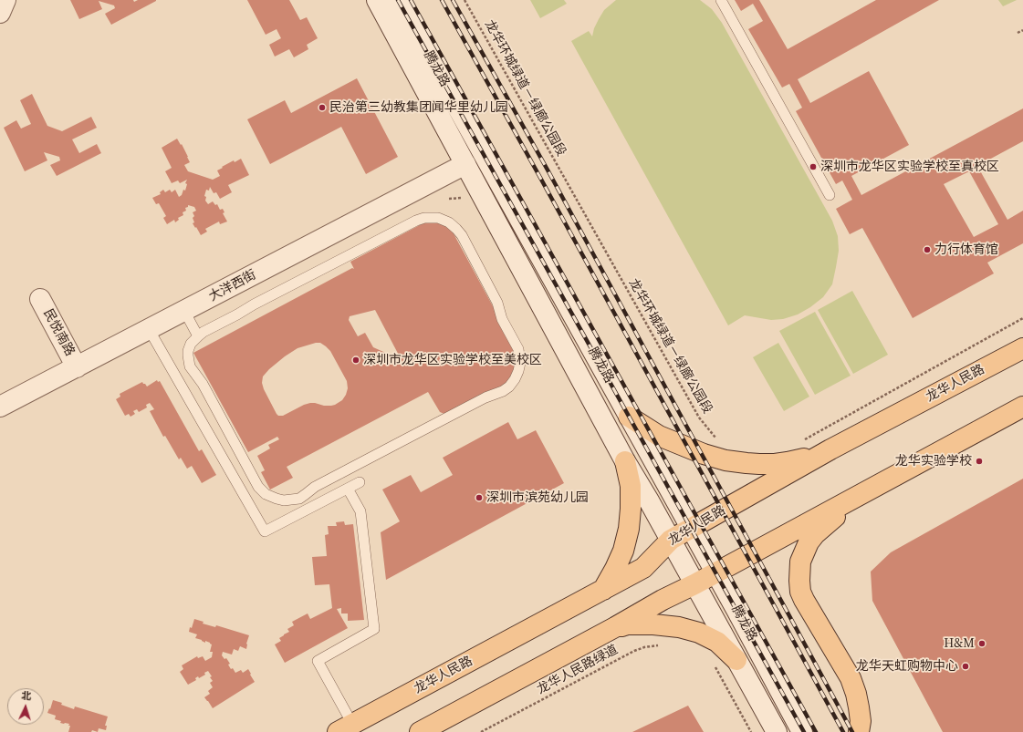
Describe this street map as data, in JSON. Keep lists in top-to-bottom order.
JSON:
{
  "streets": {
    "main road": [
      "腾龙路",
      "大洋西街",
      "民悦南路",
      "龙华人民路"
    ],
    "path": ["龙华环城绿道－绿廊公园段", "龙华人民路绿道"]
  },
  "crossings": [
    ["腾龙路", "大洋西街"],
    ["腾龙路", "龙华人民路"],
    ["大洋西街", "民悦南路"]
  ],
  "places": [
    "民治第三幼教集团闻华里幼儿园",
    "深圳市龙华区实验学校至真校区",
    "力行体育馆",
    "深圳市龙华区实验学校至美校区",
    "龙华实验学校",
    "深圳市滨苑幼儿园",
    "H&M",
    "龙华天虹购物中心"
  ],
  "north": "top"
}
